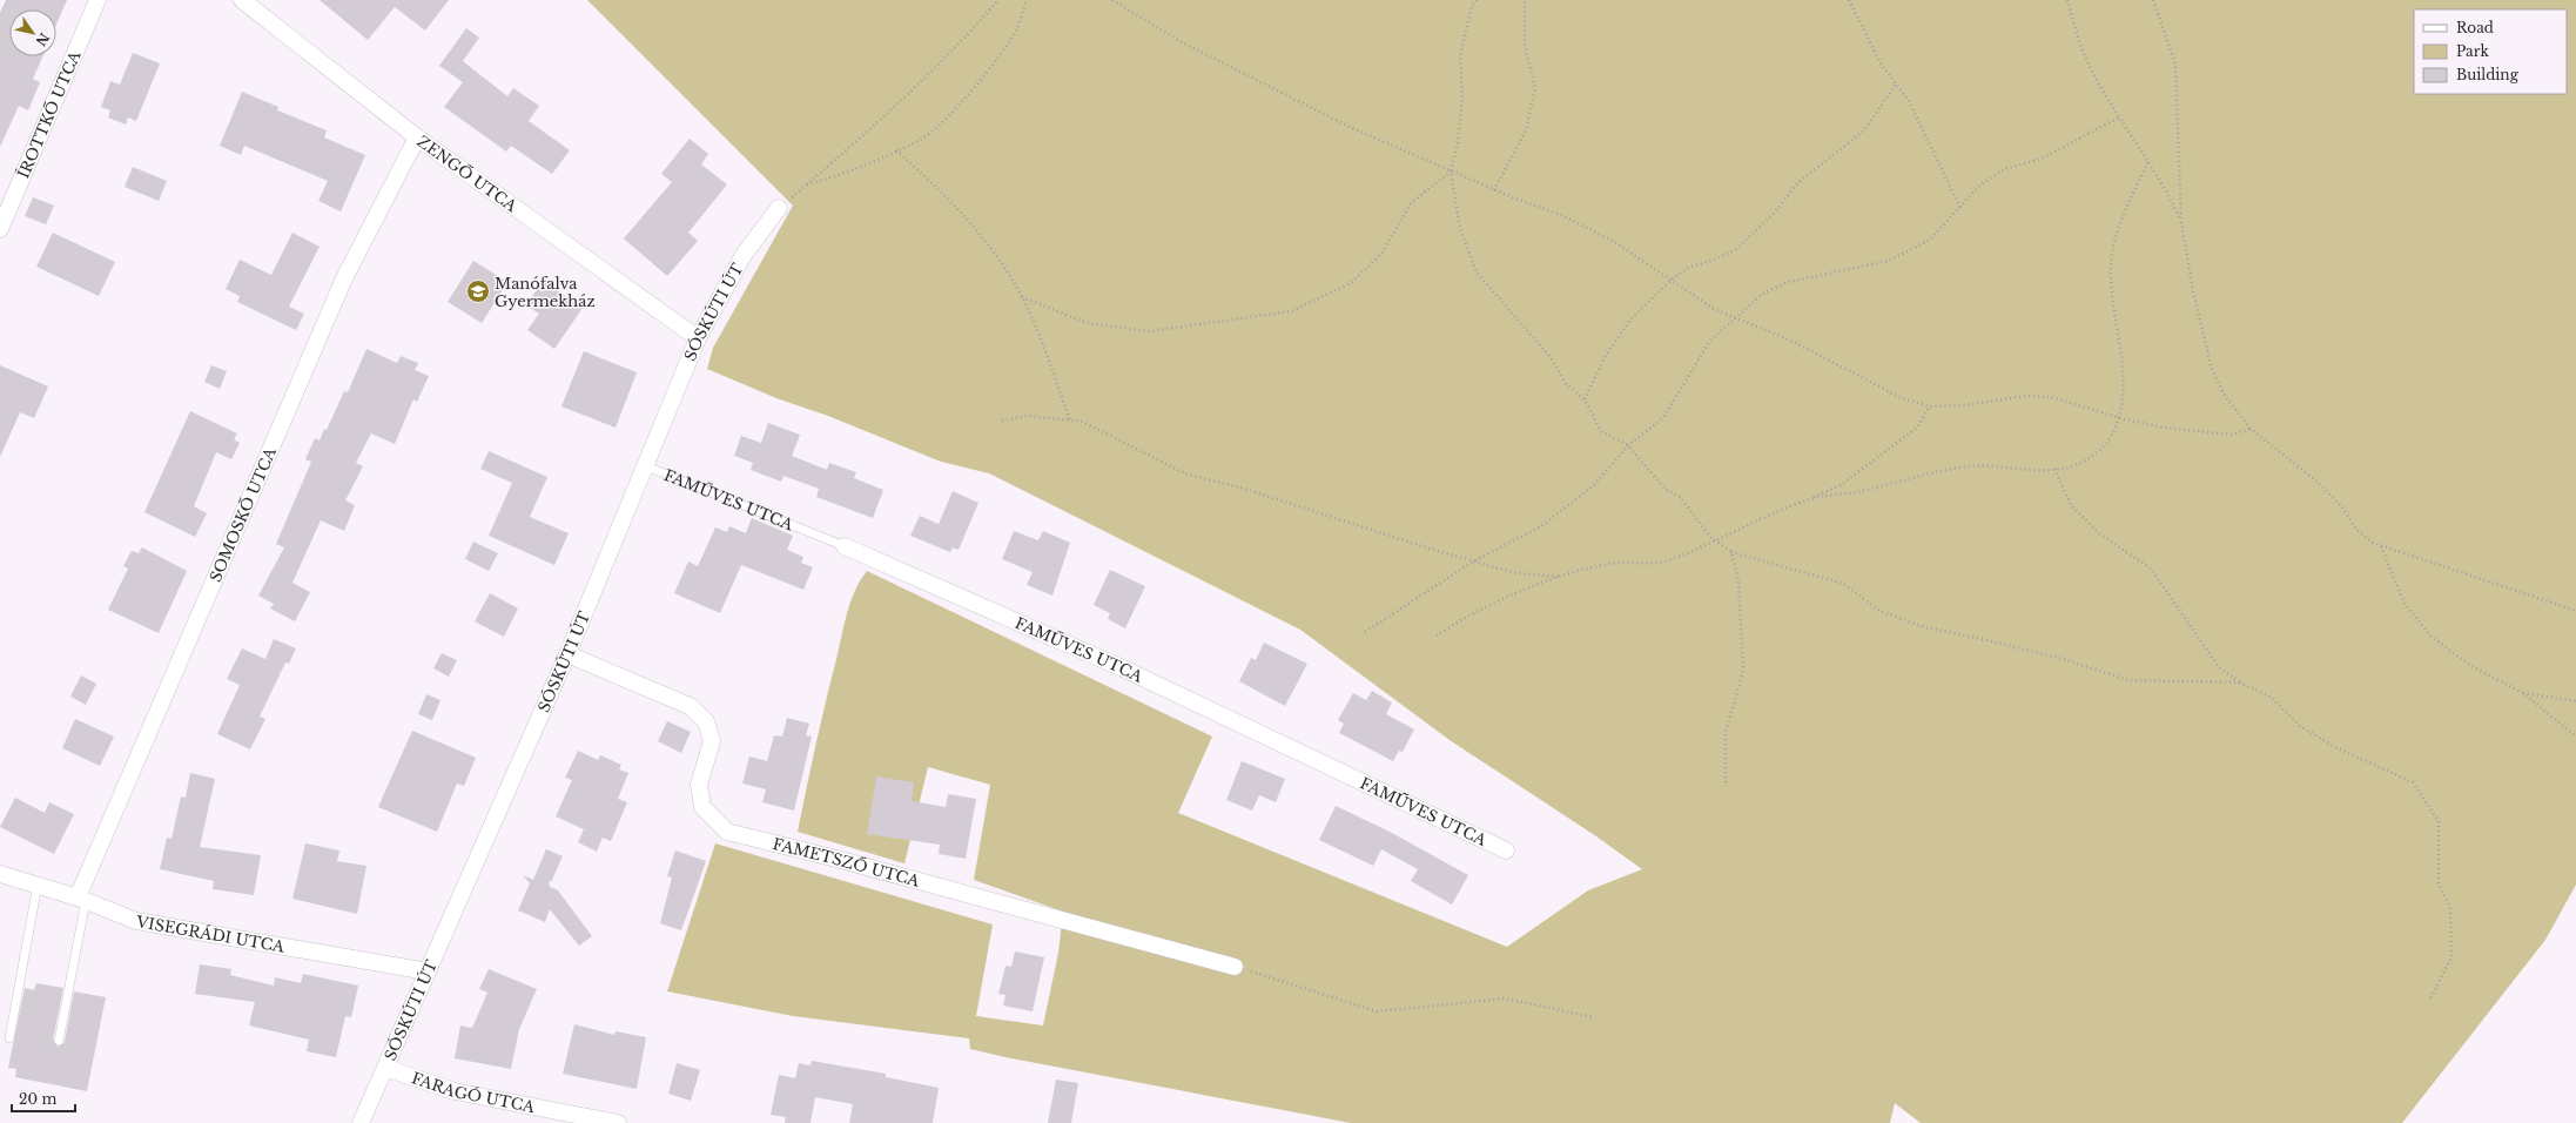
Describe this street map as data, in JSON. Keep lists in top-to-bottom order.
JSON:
{
  "streets": {
    "street": [
      "ÍROTTKŐ UTCA",
      "ZENGŐ UTCA",
      "SÓSKÚTI ÚT",
      "FAMŰVES UTCA",
      "SOMOSKŐ UTCA",
      "FAMETSZŐ UTCA",
      "VISEGRÁDI UTCA",
      "FARAGÓ UTCA"
    ]
  },
  "crossings": [
    ["ZENGŐ UTCA", "SÓSKÚTI ÚT"],
    ["ZENGŐ UTCA", "SOMOSKŐ UTCA"],
    ["SÓSKÚTI ÚT", "FAMŰVES UTCA"],
    ["SÓSKÚTI ÚT", "FAMETSZŐ UTCA"],
    ["SÓSKÚTI ÚT", "VISEGRÁDI UTCA"],
    ["SÓSKÚTI ÚT", "FARAGÓ UTCA"],
    ["SOMOSKŐ UTCA", "VISEGRÁDI UTCA"]
  ],
  "places": {
    "school or university": ["Manófalva Gyermekház"]
  },
  "legend": ["Road", "Park", "Building"],
  "scale_bar": "20 m",
  "north": "bottom right"
}
